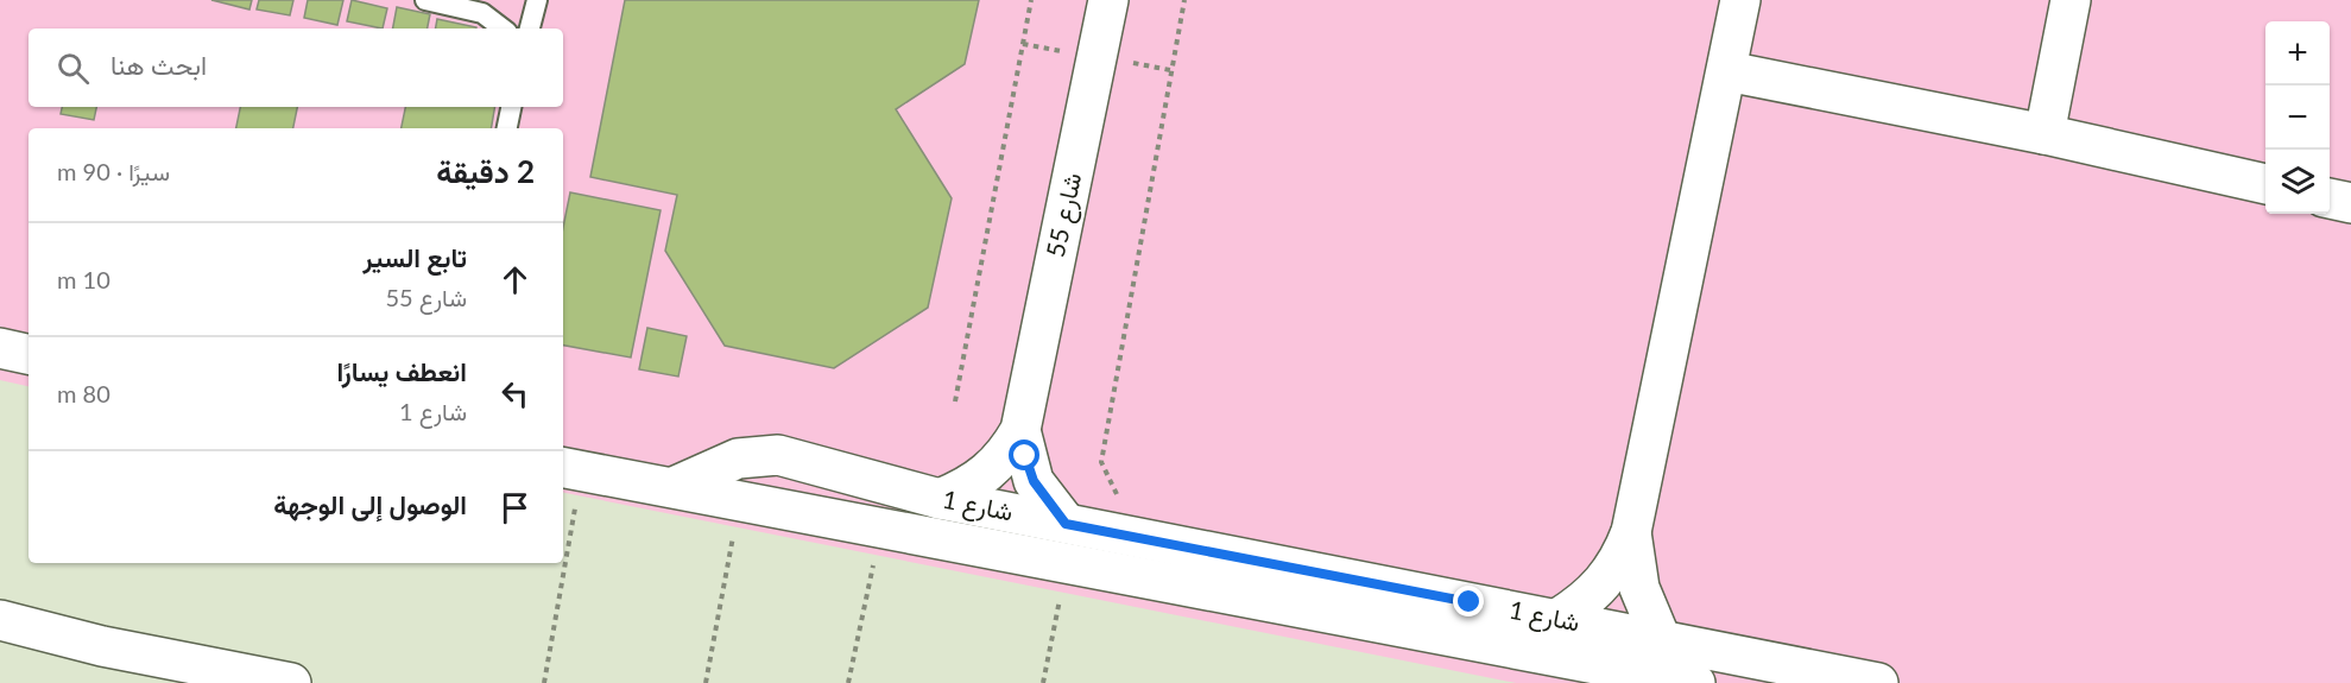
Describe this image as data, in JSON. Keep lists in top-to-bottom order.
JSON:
{
  "streets": {
    "street": ["شارع 55", "شارع 1"]
  },
  "crossings": [
    ["شارع 55", "شارع 1"]
  ],
  "page": {
    "map_buttons": ["+", "−"],
    "search": "ابحث هنا",
    "heading": ["2 دقيقة", "سيرًا · 90 m"],
    "list": [
      ["تابع السير", "شارع 55", "10 m"],
      ["انعطف يسارًا", "شارع 1", "80 m"],
      "الوصول إلى الوجهة"
    ]
  }
}
